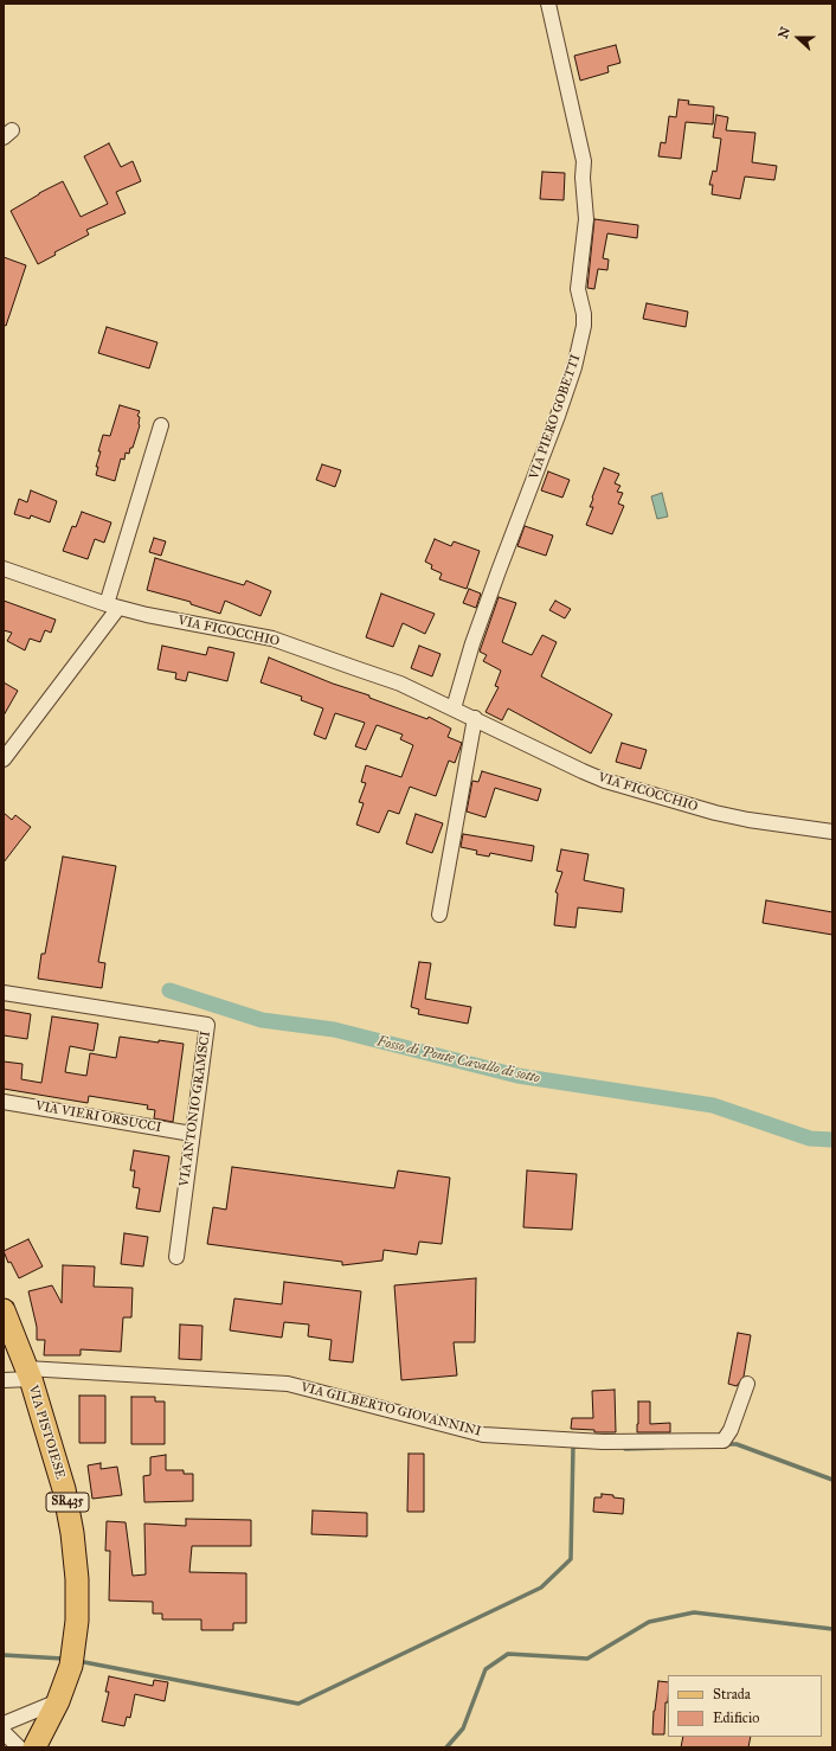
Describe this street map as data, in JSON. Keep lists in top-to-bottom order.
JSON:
{
  "streets": {
    "main road": ["VIA PISTOIESE", "SR435"],
    "street": [
      "VIA PIERO GOBETTI",
      "VIA FICOCCHIO",
      "VIA ANTONIO GRAMSCI",
      "VIA VIERI ORSUCCI",
      "VIA GILBERTO GIOVANNINI"
    ]
  },
  "crossings": [
    ["VIA PIERO GOBETTI", "VIA FICOCCHIO"],
    ["VIA ANTONIO GRAMSCI", "VIA VIERI ORSUCCI"],
    ["VIA GILBERTO GIOVANNINI", "VIA PISTOIESE"]
  ],
  "water": ["Fosso di Ponte Cavallo di sotto"],
  "legend": ["Strada", "Edificio"],
  "north": "left"
}
